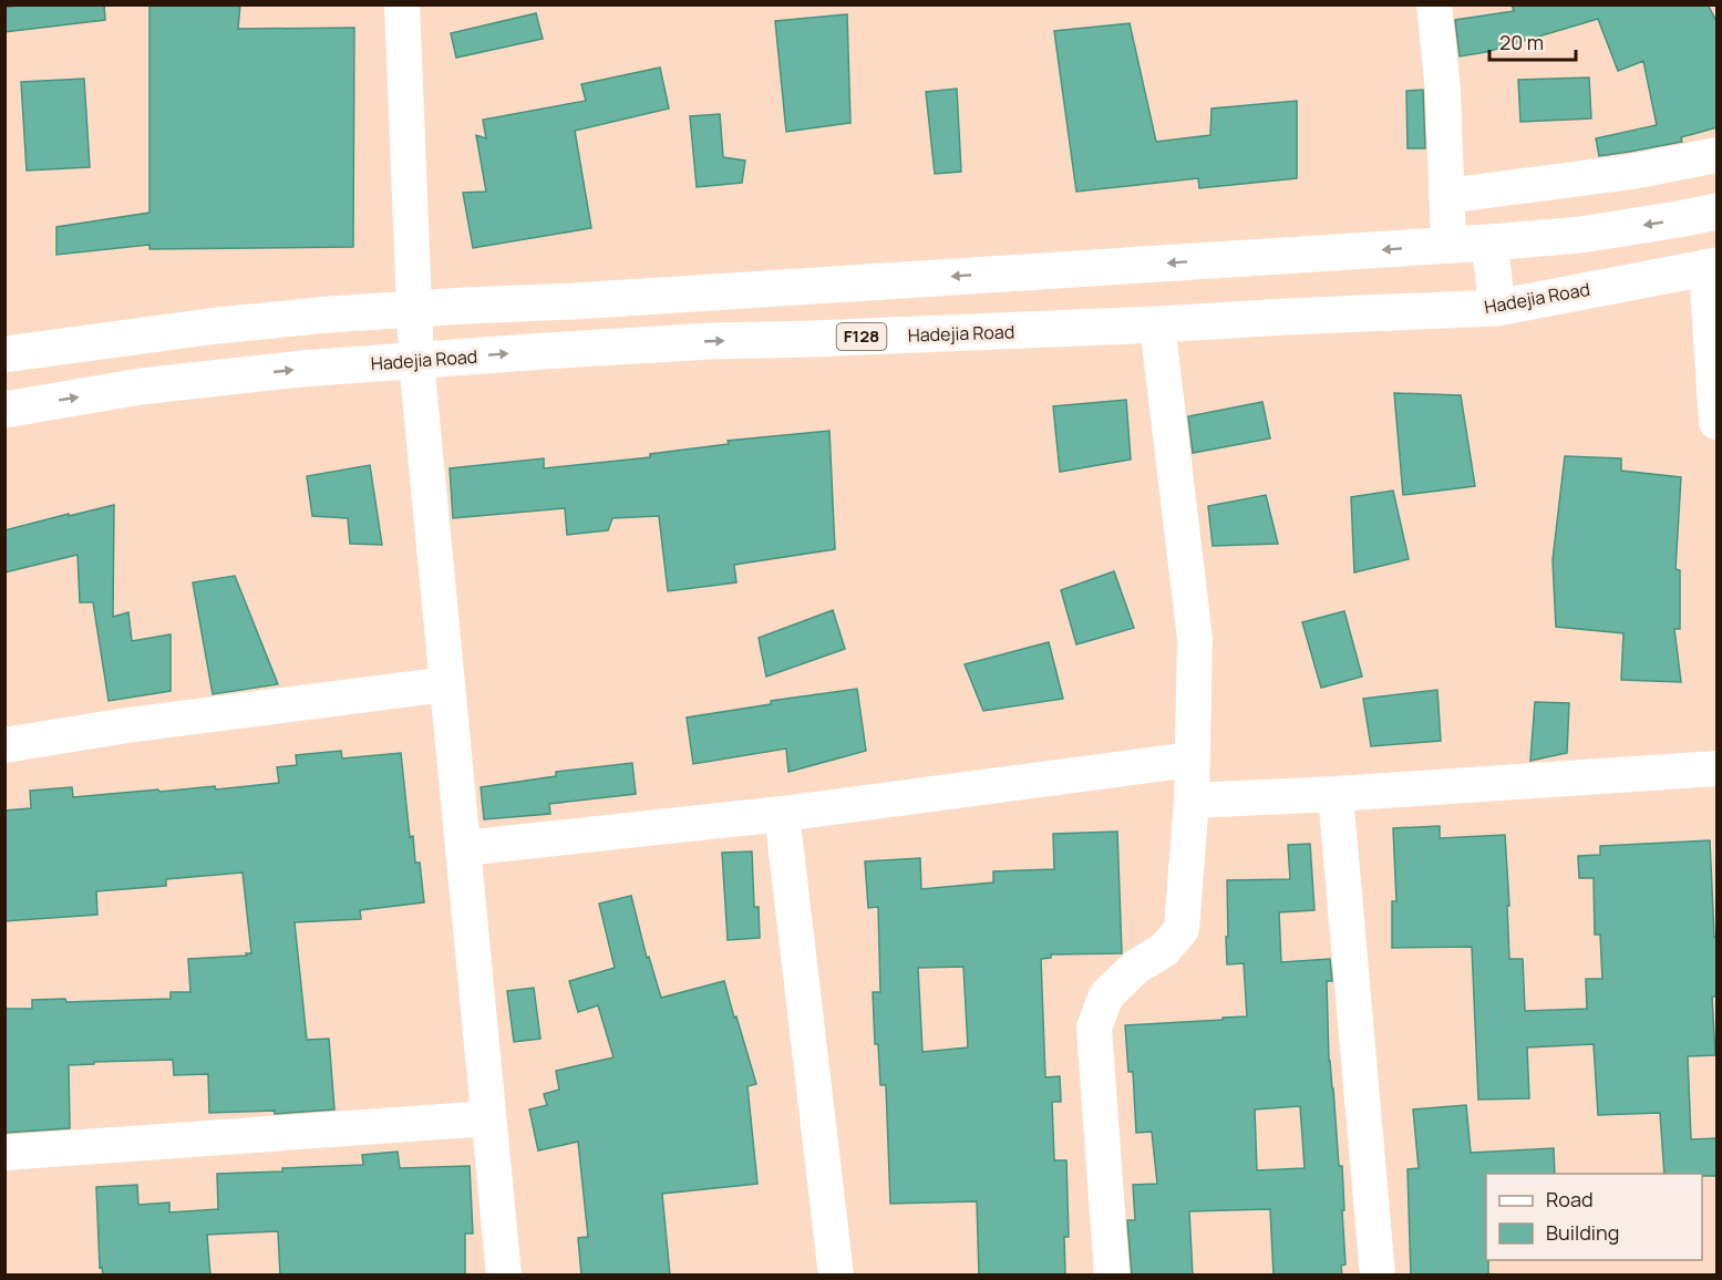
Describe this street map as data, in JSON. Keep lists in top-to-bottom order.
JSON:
{
  "streets": {
    "main road": ["Hadejia Road", "F128"]
  },
  "legend": ["Road", "Building"],
  "scale_bar": "20 m"
}
